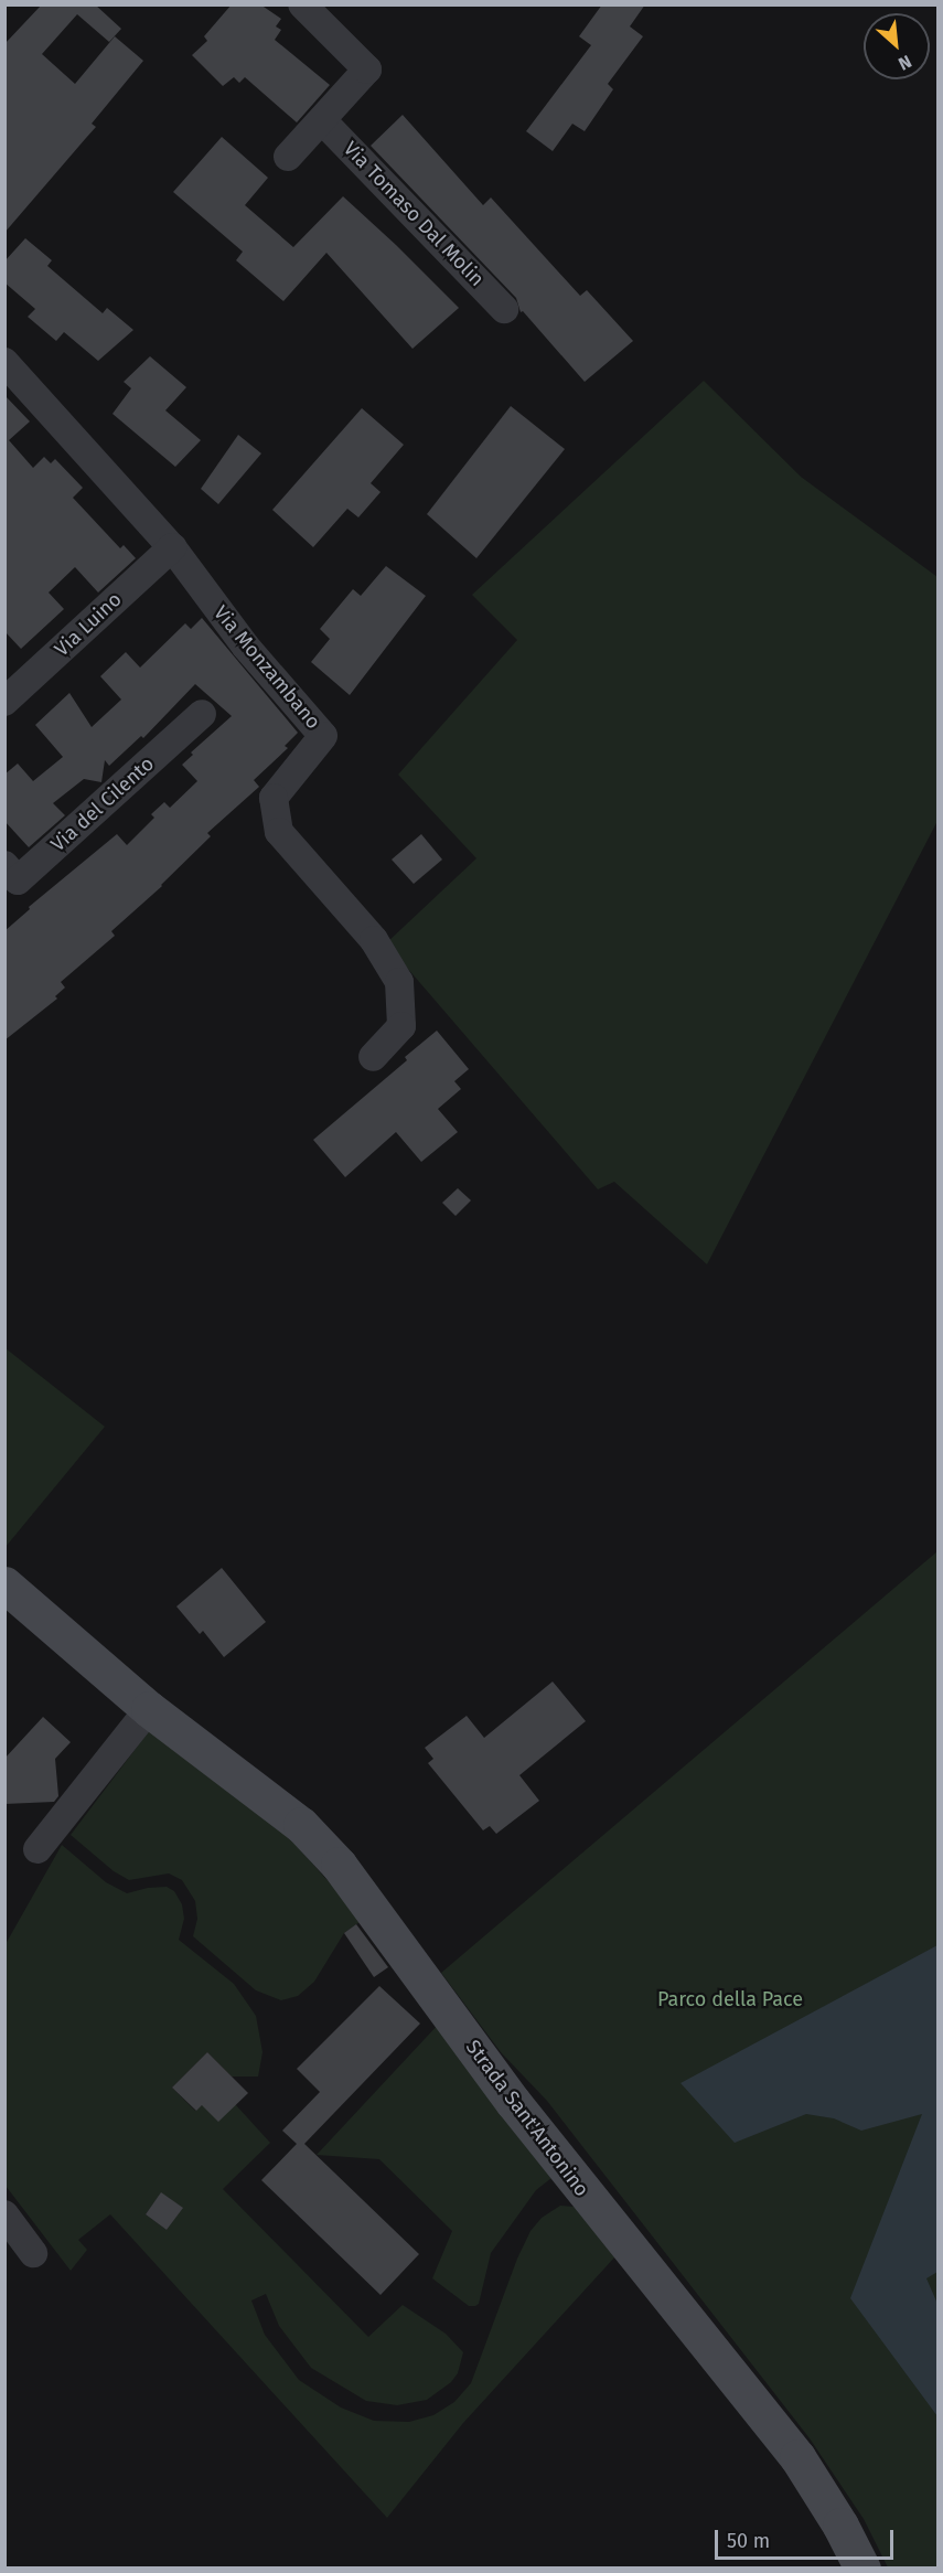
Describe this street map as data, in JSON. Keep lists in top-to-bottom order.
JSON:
{
  "streets": {
    "main road": ["Strada Sant'Antonino"],
    "street": [
      "Via Tomaso Dal Molin",
      "Via Luino",
      "Via Monzambano",
      "Via del Cilento"
    ]
  },
  "crossings": [
    ["Via Luino", "Via Monzambano"]
  ],
  "parks": ["Parco della Pace"],
  "scale_bar": "50 m",
  "north": "bottom right"
}
